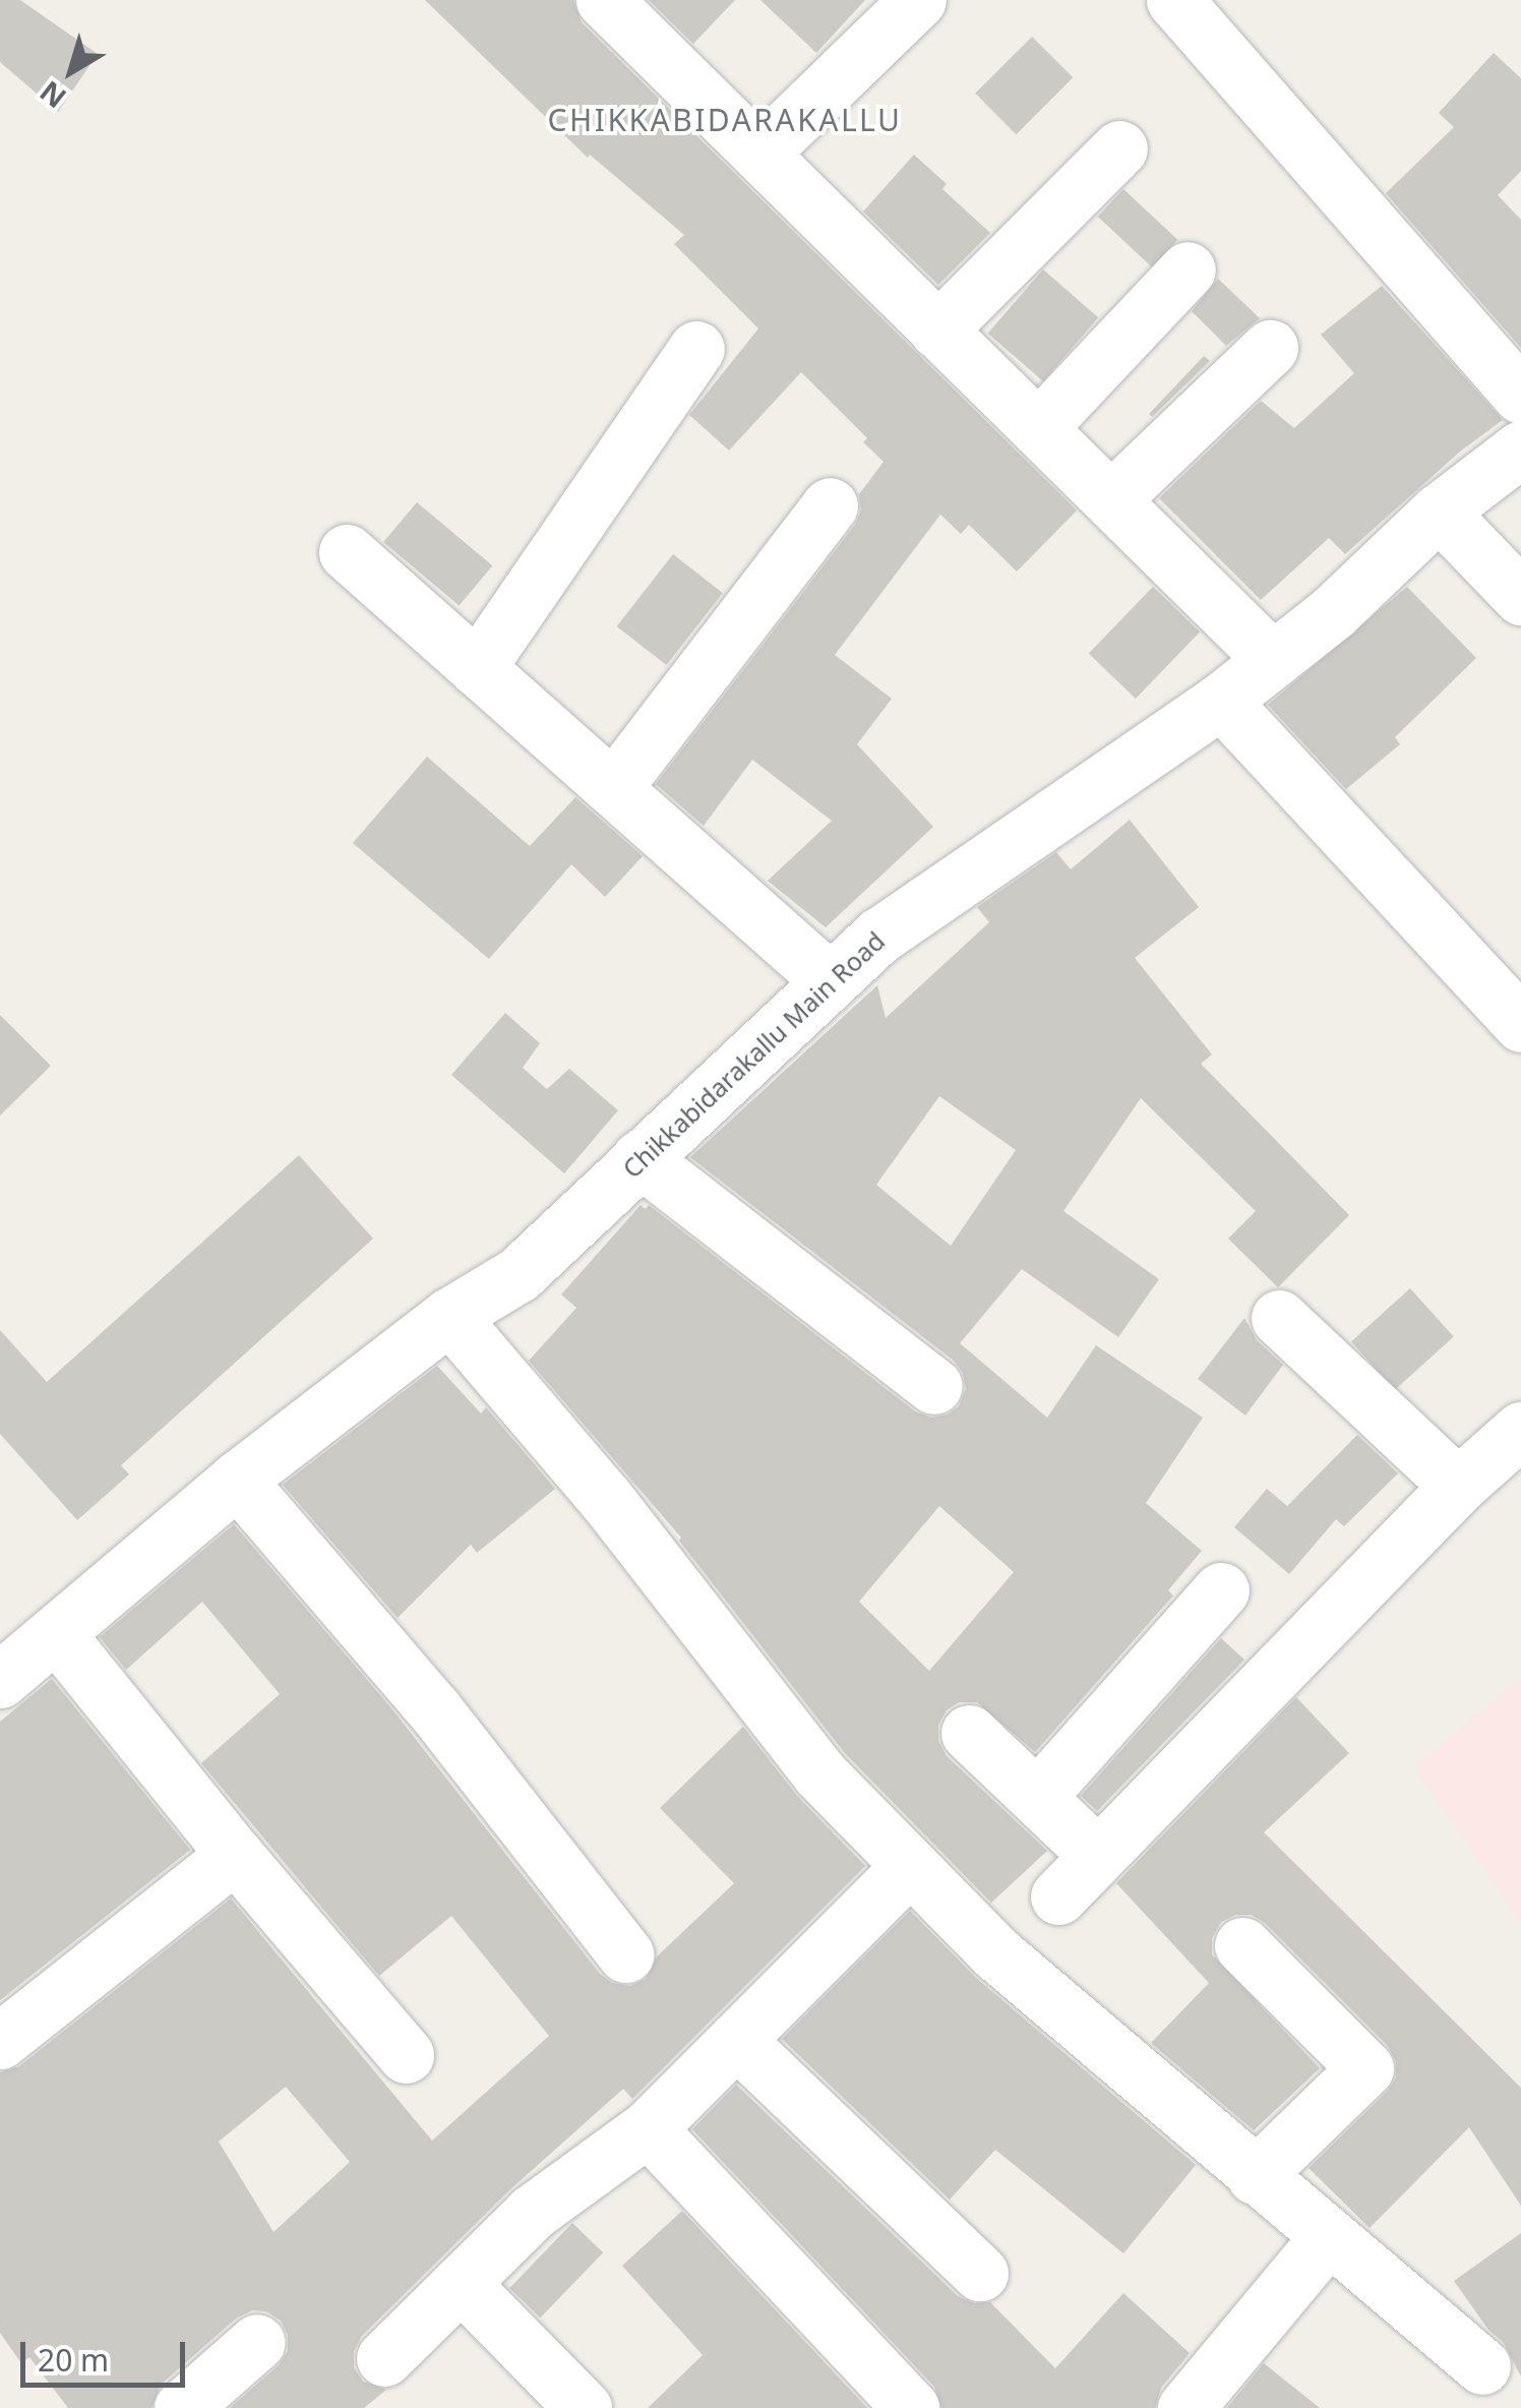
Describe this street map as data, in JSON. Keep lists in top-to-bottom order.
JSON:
{
  "streets": {
    "street": ["Chikkabidarakallu Main Road"]
  },
  "districts": ["CHIKKABIDARAKALLU"],
  "scale_bar": "20 m",
  "north": "bottom left"
}
